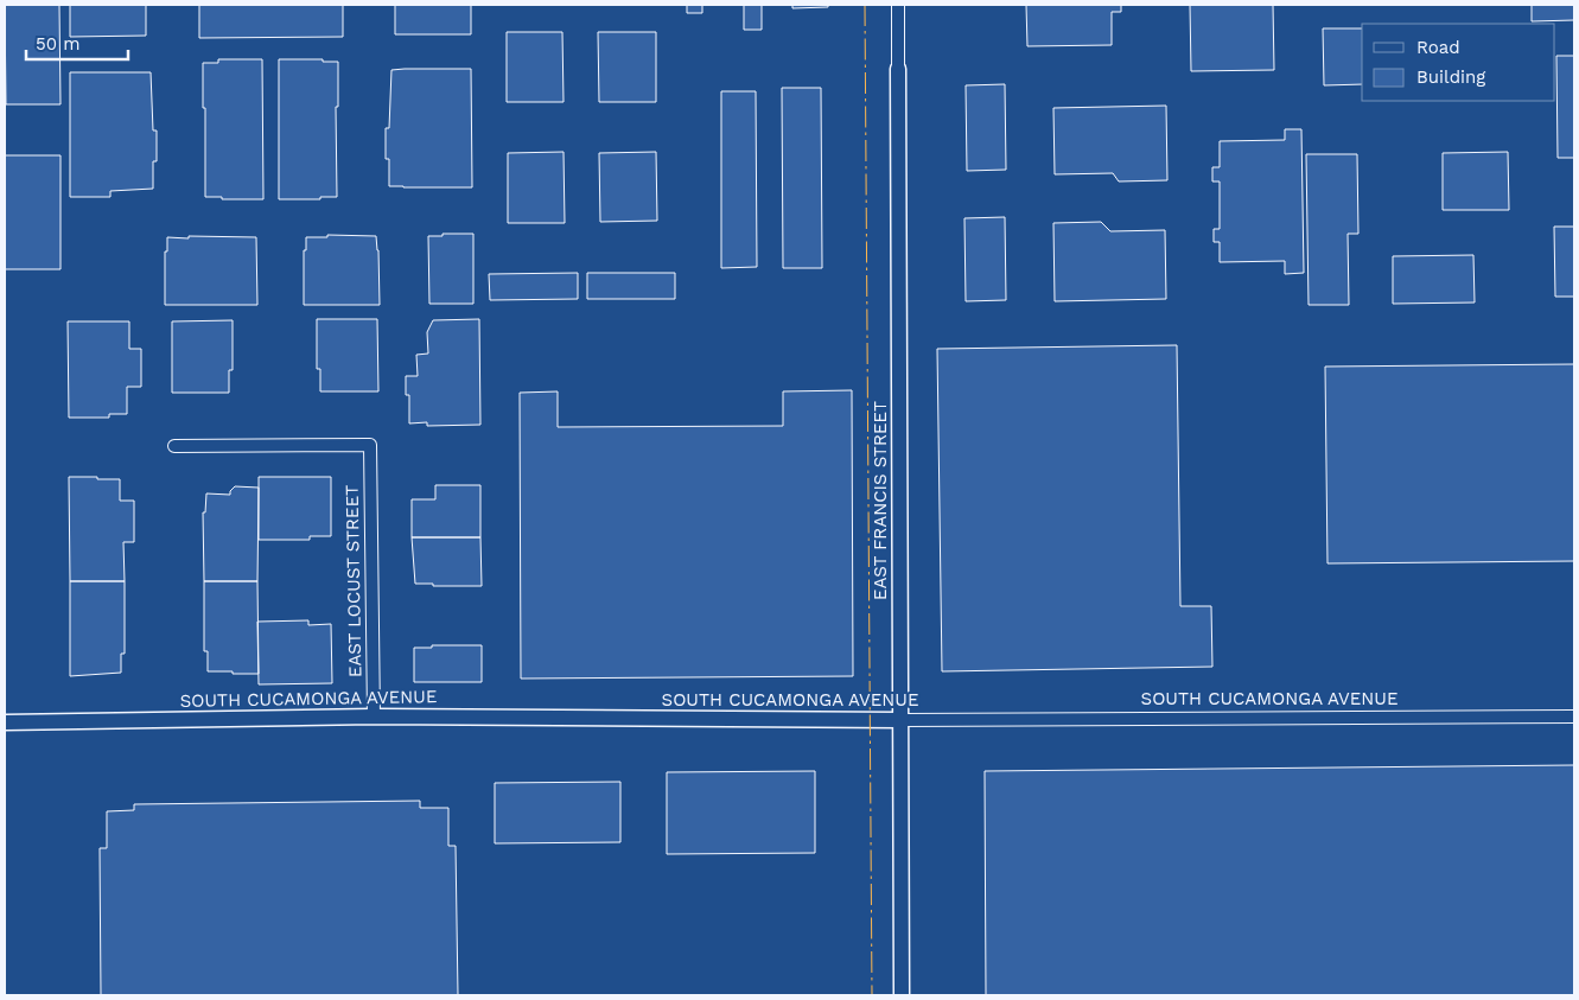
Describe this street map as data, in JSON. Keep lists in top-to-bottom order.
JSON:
{
  "streets": {
    "street": ["EAST FRANCIS STREET", "EAST LOCUST STREET", "SOUTH CUCAMONGA AVENUE"]
  },
  "crossings": [
    ["EAST FRANCIS STREET", "SOUTH CUCAMONGA AVENUE"],
    ["EAST LOCUST STREET", "SOUTH CUCAMONGA AVENUE"]
  ],
  "legend": ["Road", "Building"],
  "scale_bar": "50 m"
}
